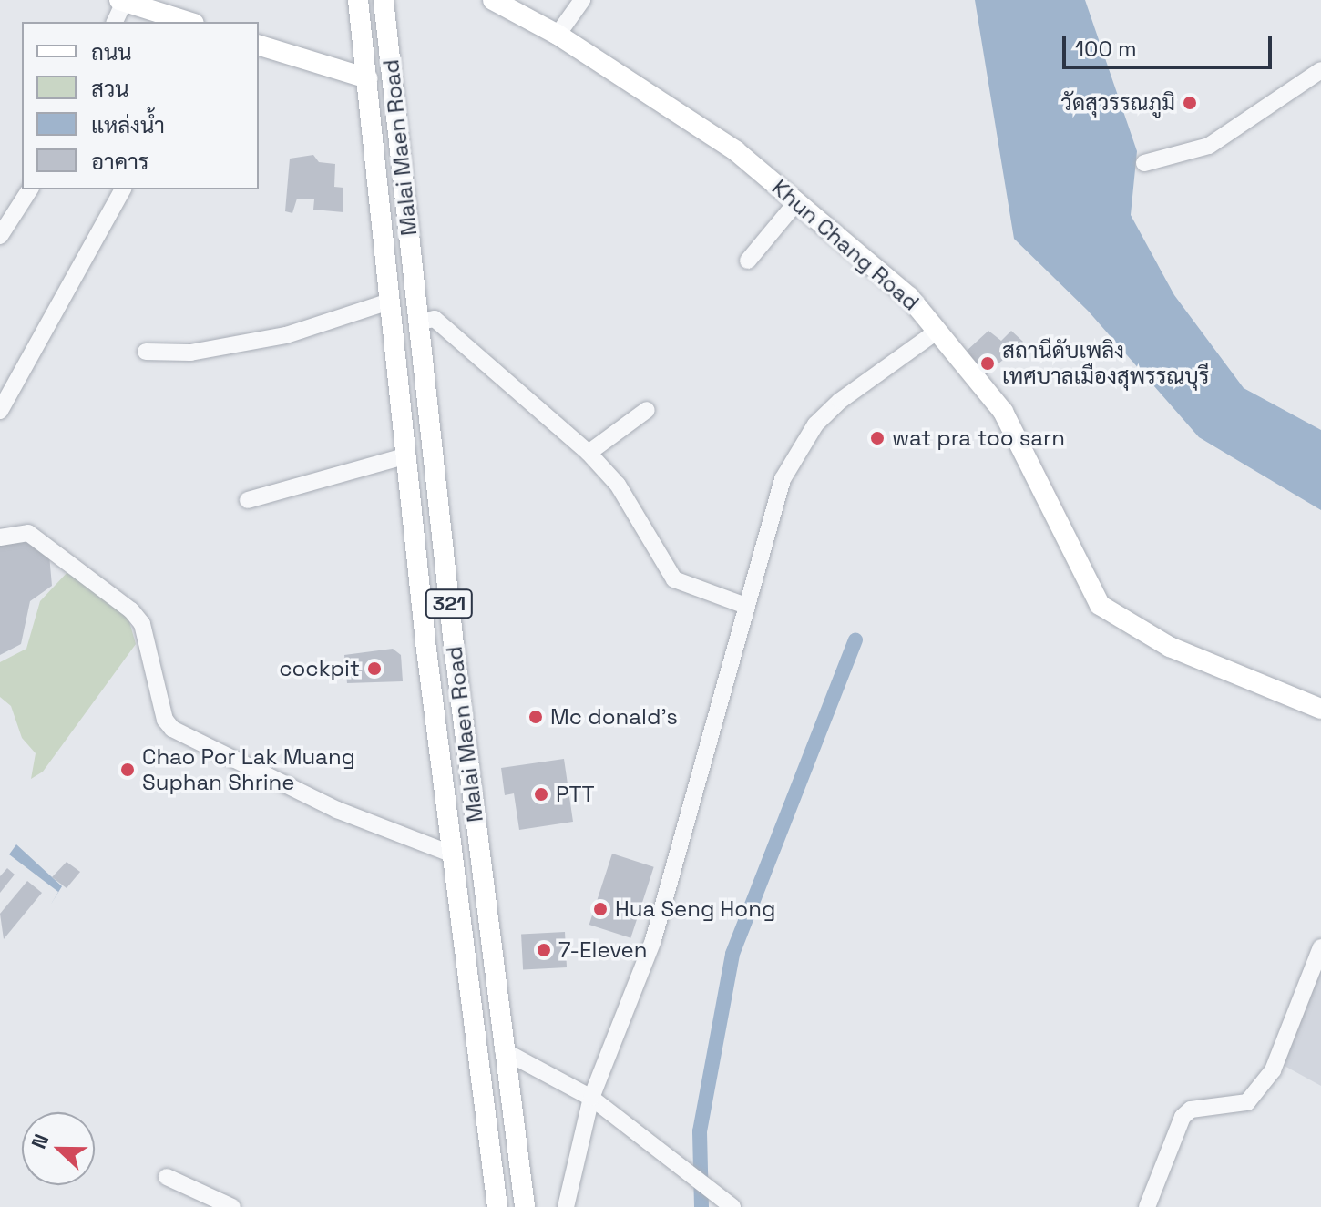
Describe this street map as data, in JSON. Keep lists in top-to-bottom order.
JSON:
{
  "streets": {
    "main road": ["Malai Maen Road", "Khun Chang Road", "321"]
  },
  "places": [
    "วัดสุวรรณภูมิ",
    "สถานีดับเพลิง เทศบาลเมืองสุพรรณบุรี",
    "wat pra too sarn",
    "cockpit",
    "Mc donald's",
    "Chao Por Lak Muang Suphan Shrine",
    "PTT",
    "Hua Seng Hong",
    "7-Eleven"
  ],
  "legend": [
    "ถนน",
    "สวน",
    "แหล่งน้ำ",
    "อาคาร"
  ],
  "scale_bar": "100 m",
  "north": "left"
}
